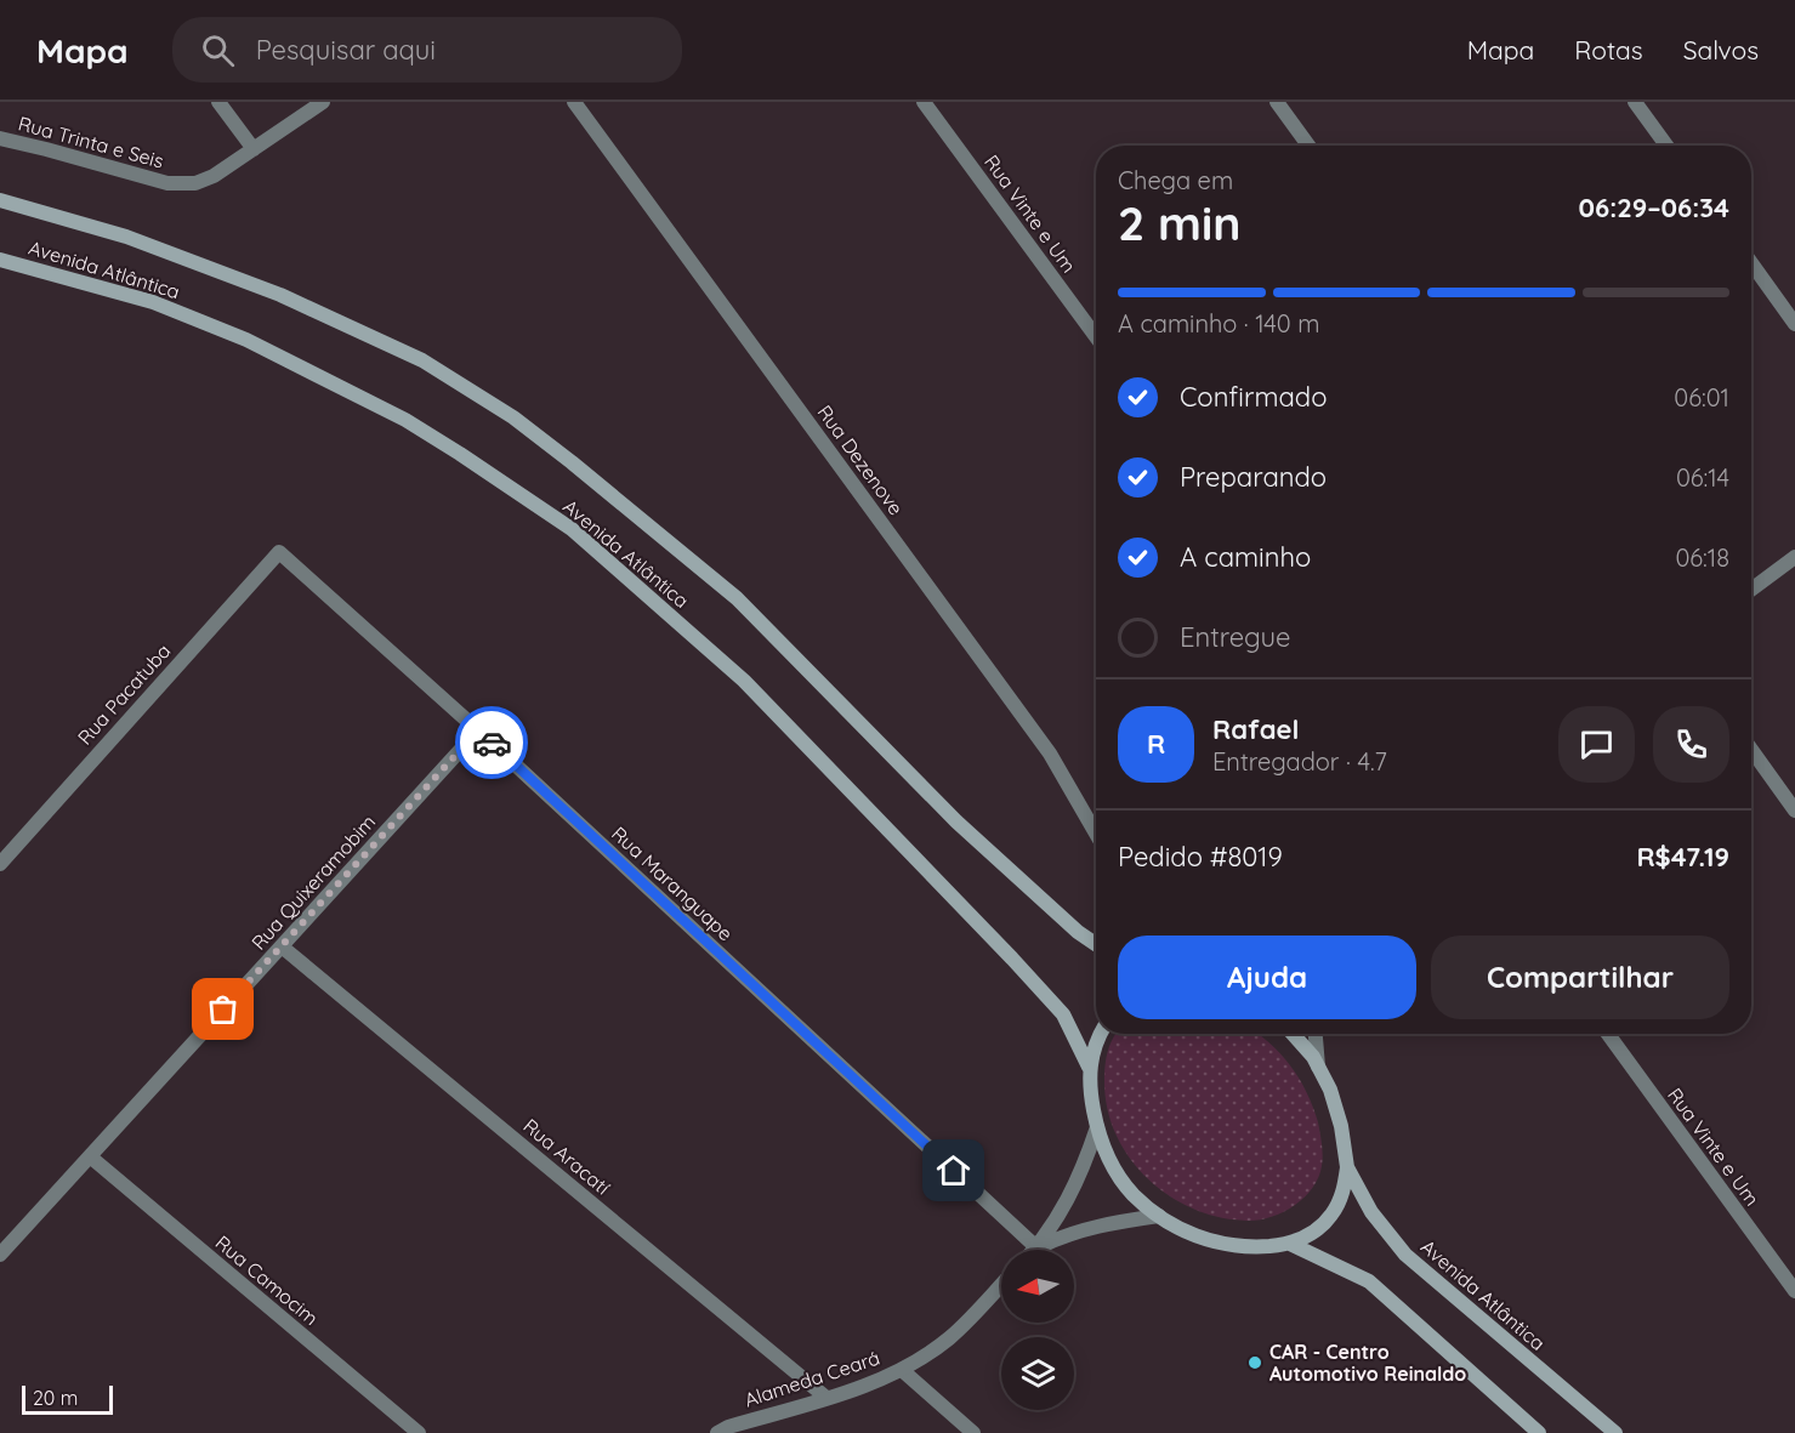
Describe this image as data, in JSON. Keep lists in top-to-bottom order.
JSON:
{
  "streets": {
    "main road": ["Avenida Atlântica"],
    "street": [
      "Rua Trinta e Seis",
      "Rua Vinte e Um",
      "Rua Dezenove",
      "Rua Pacatuba",
      "Rua Quixeramobim",
      "Rua Maranguape",
      "Rua Aracatí",
      "Rua Camocim",
      "Alameda Ceará"
    ]
  },
  "crossings": [
    ["Rua Pacatuba", "Rua Maranguape"],
    ["Rua Quixeramobim", "Rua Maranguape"],
    ["Rua Quixeramobim", "Rua Aracatí"],
    ["Rua Quixeramobim", "Rua Camocim"],
    ["Rua Aracatí", "Alameda Ceará"]
  ],
  "places": ["CAR - Centro Automotivo Reinaldo"],
  "scale_bar": "20 m",
  "north": "left",
  "page": {
    "header": "Mapa",
    "search": "Pesquisar aqui",
    "nav": ["Mapa", "Rotas", "Salvos"],
    "heading": ["2 min", "Chega em", "06:29–06:34"],
    "panel": [
      "Rafael",
      "Entregador · 4.7",
      "Pedido #8019",
      "R$47.19"
    ],
    "bar": "A caminho · 140 m",
    "list": [
      ["Confirmado", "06:01"],
      ["Preparando", "06:14"],
      ["A caminho", "06:18"],
      "Entregue"
    ],
    "round": "R",
    "buttons": ["Ajuda", "Compartilhar"],
    "scale": "20 m"
  }
}
